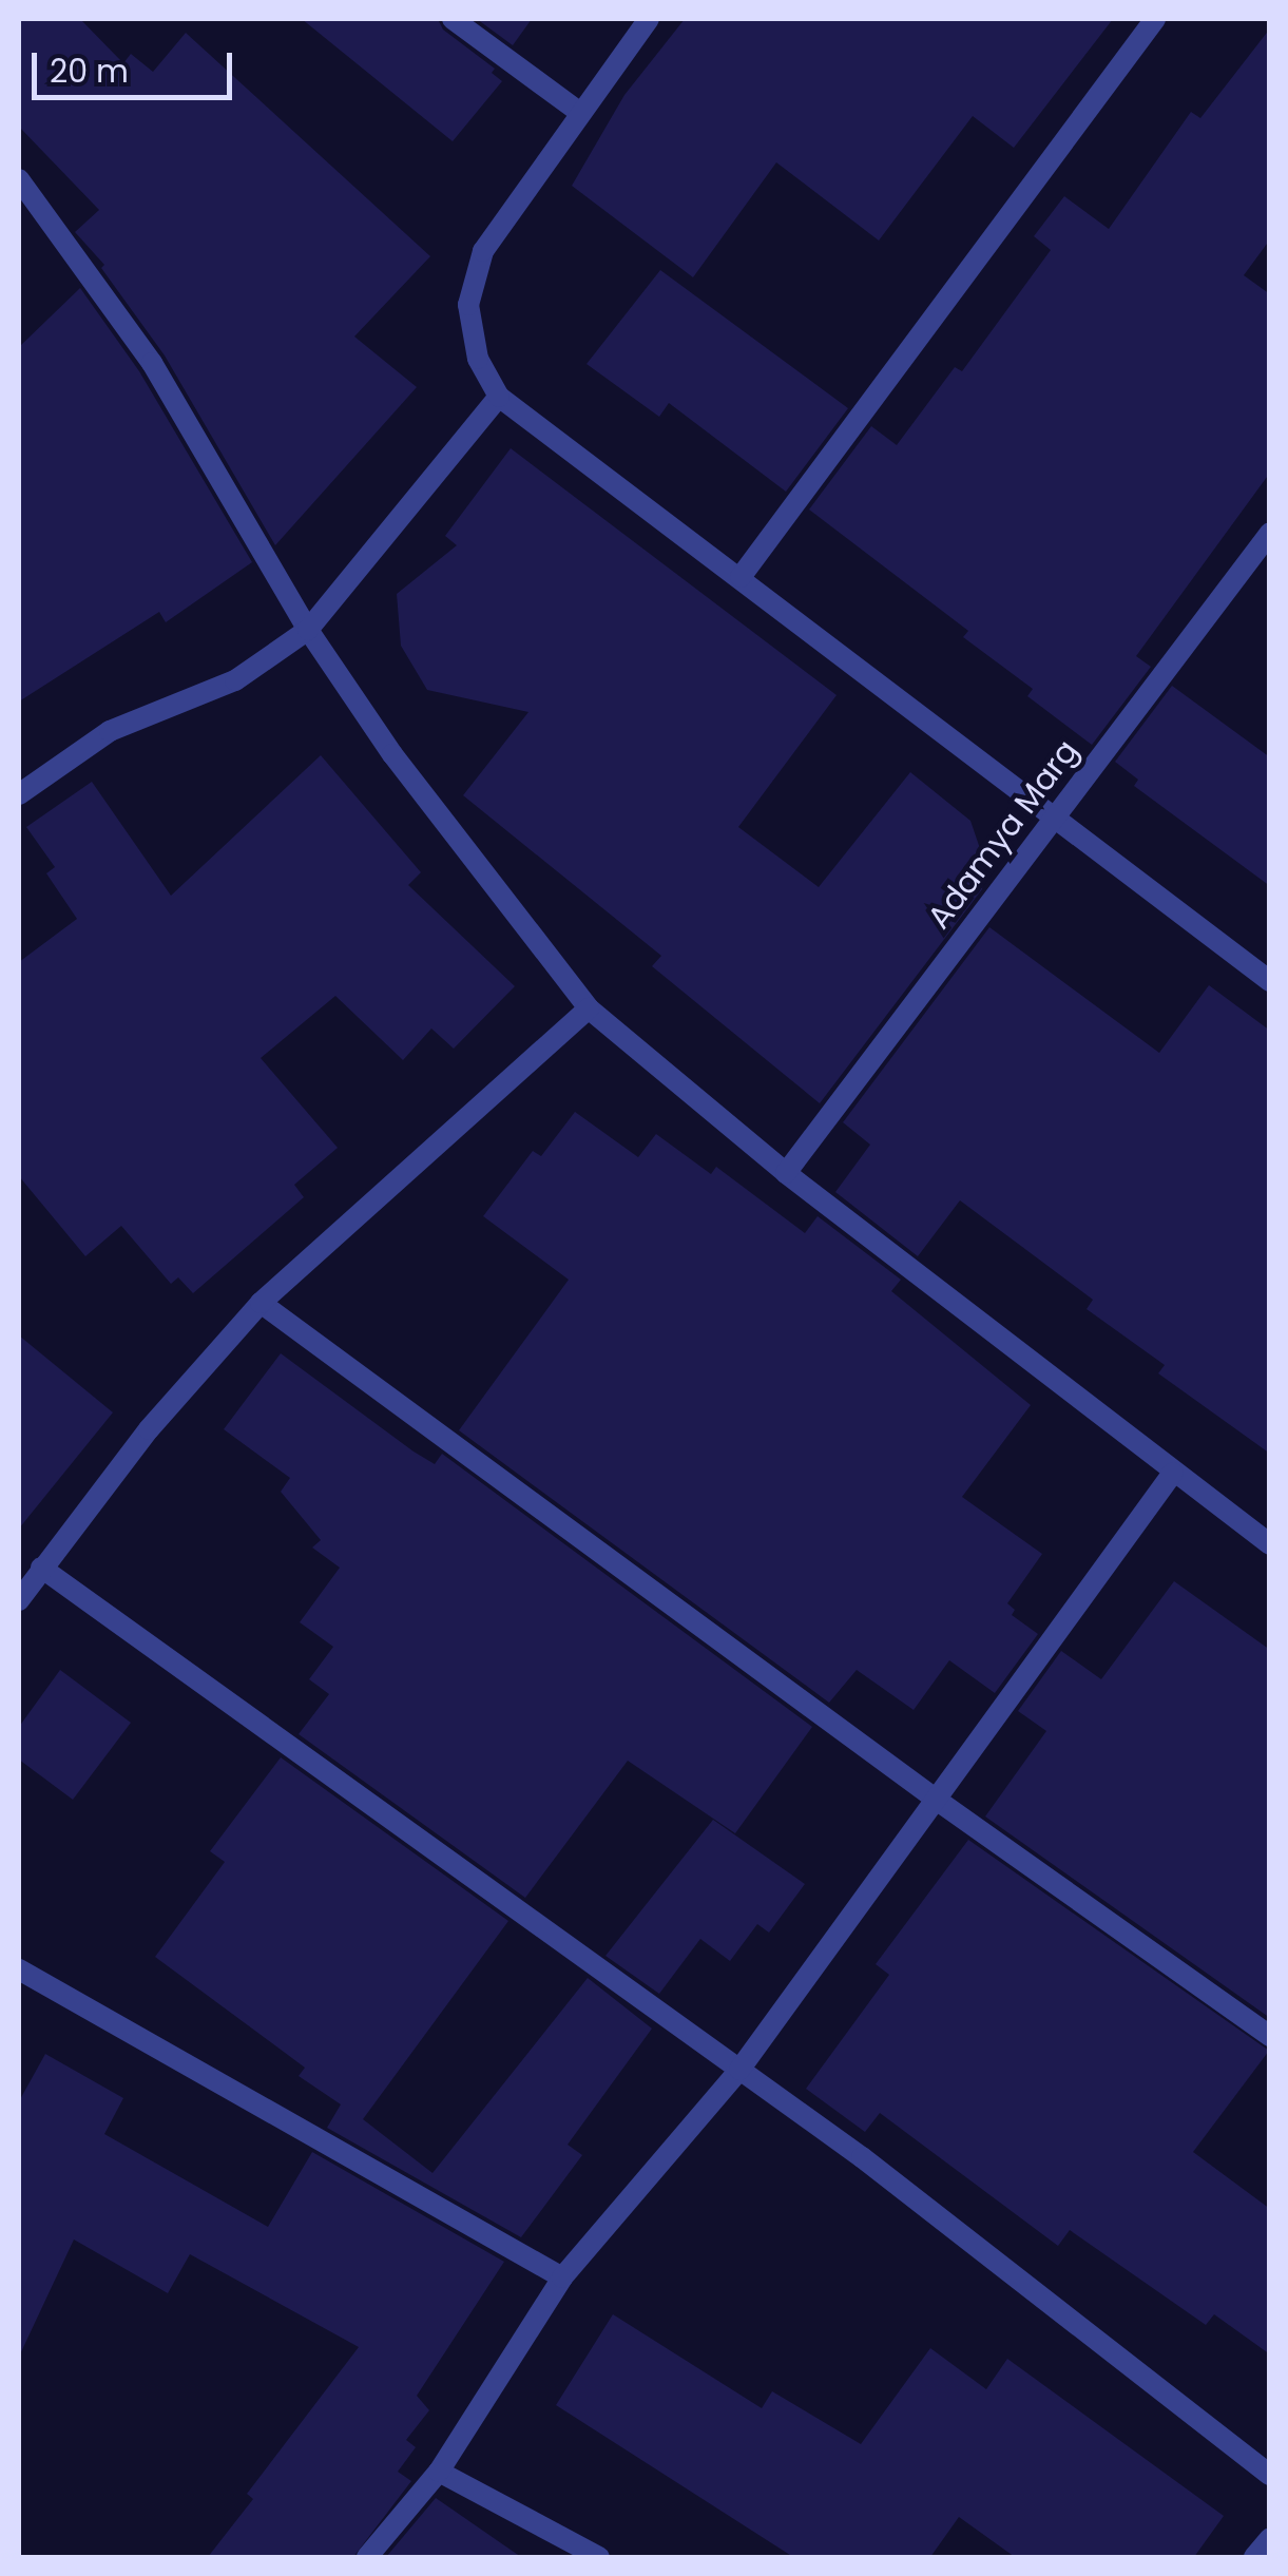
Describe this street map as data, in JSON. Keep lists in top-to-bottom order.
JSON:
{
  "streets": {
    "street": ["Adamya Marg"]
  },
  "scale_bar": "20 m"
}
